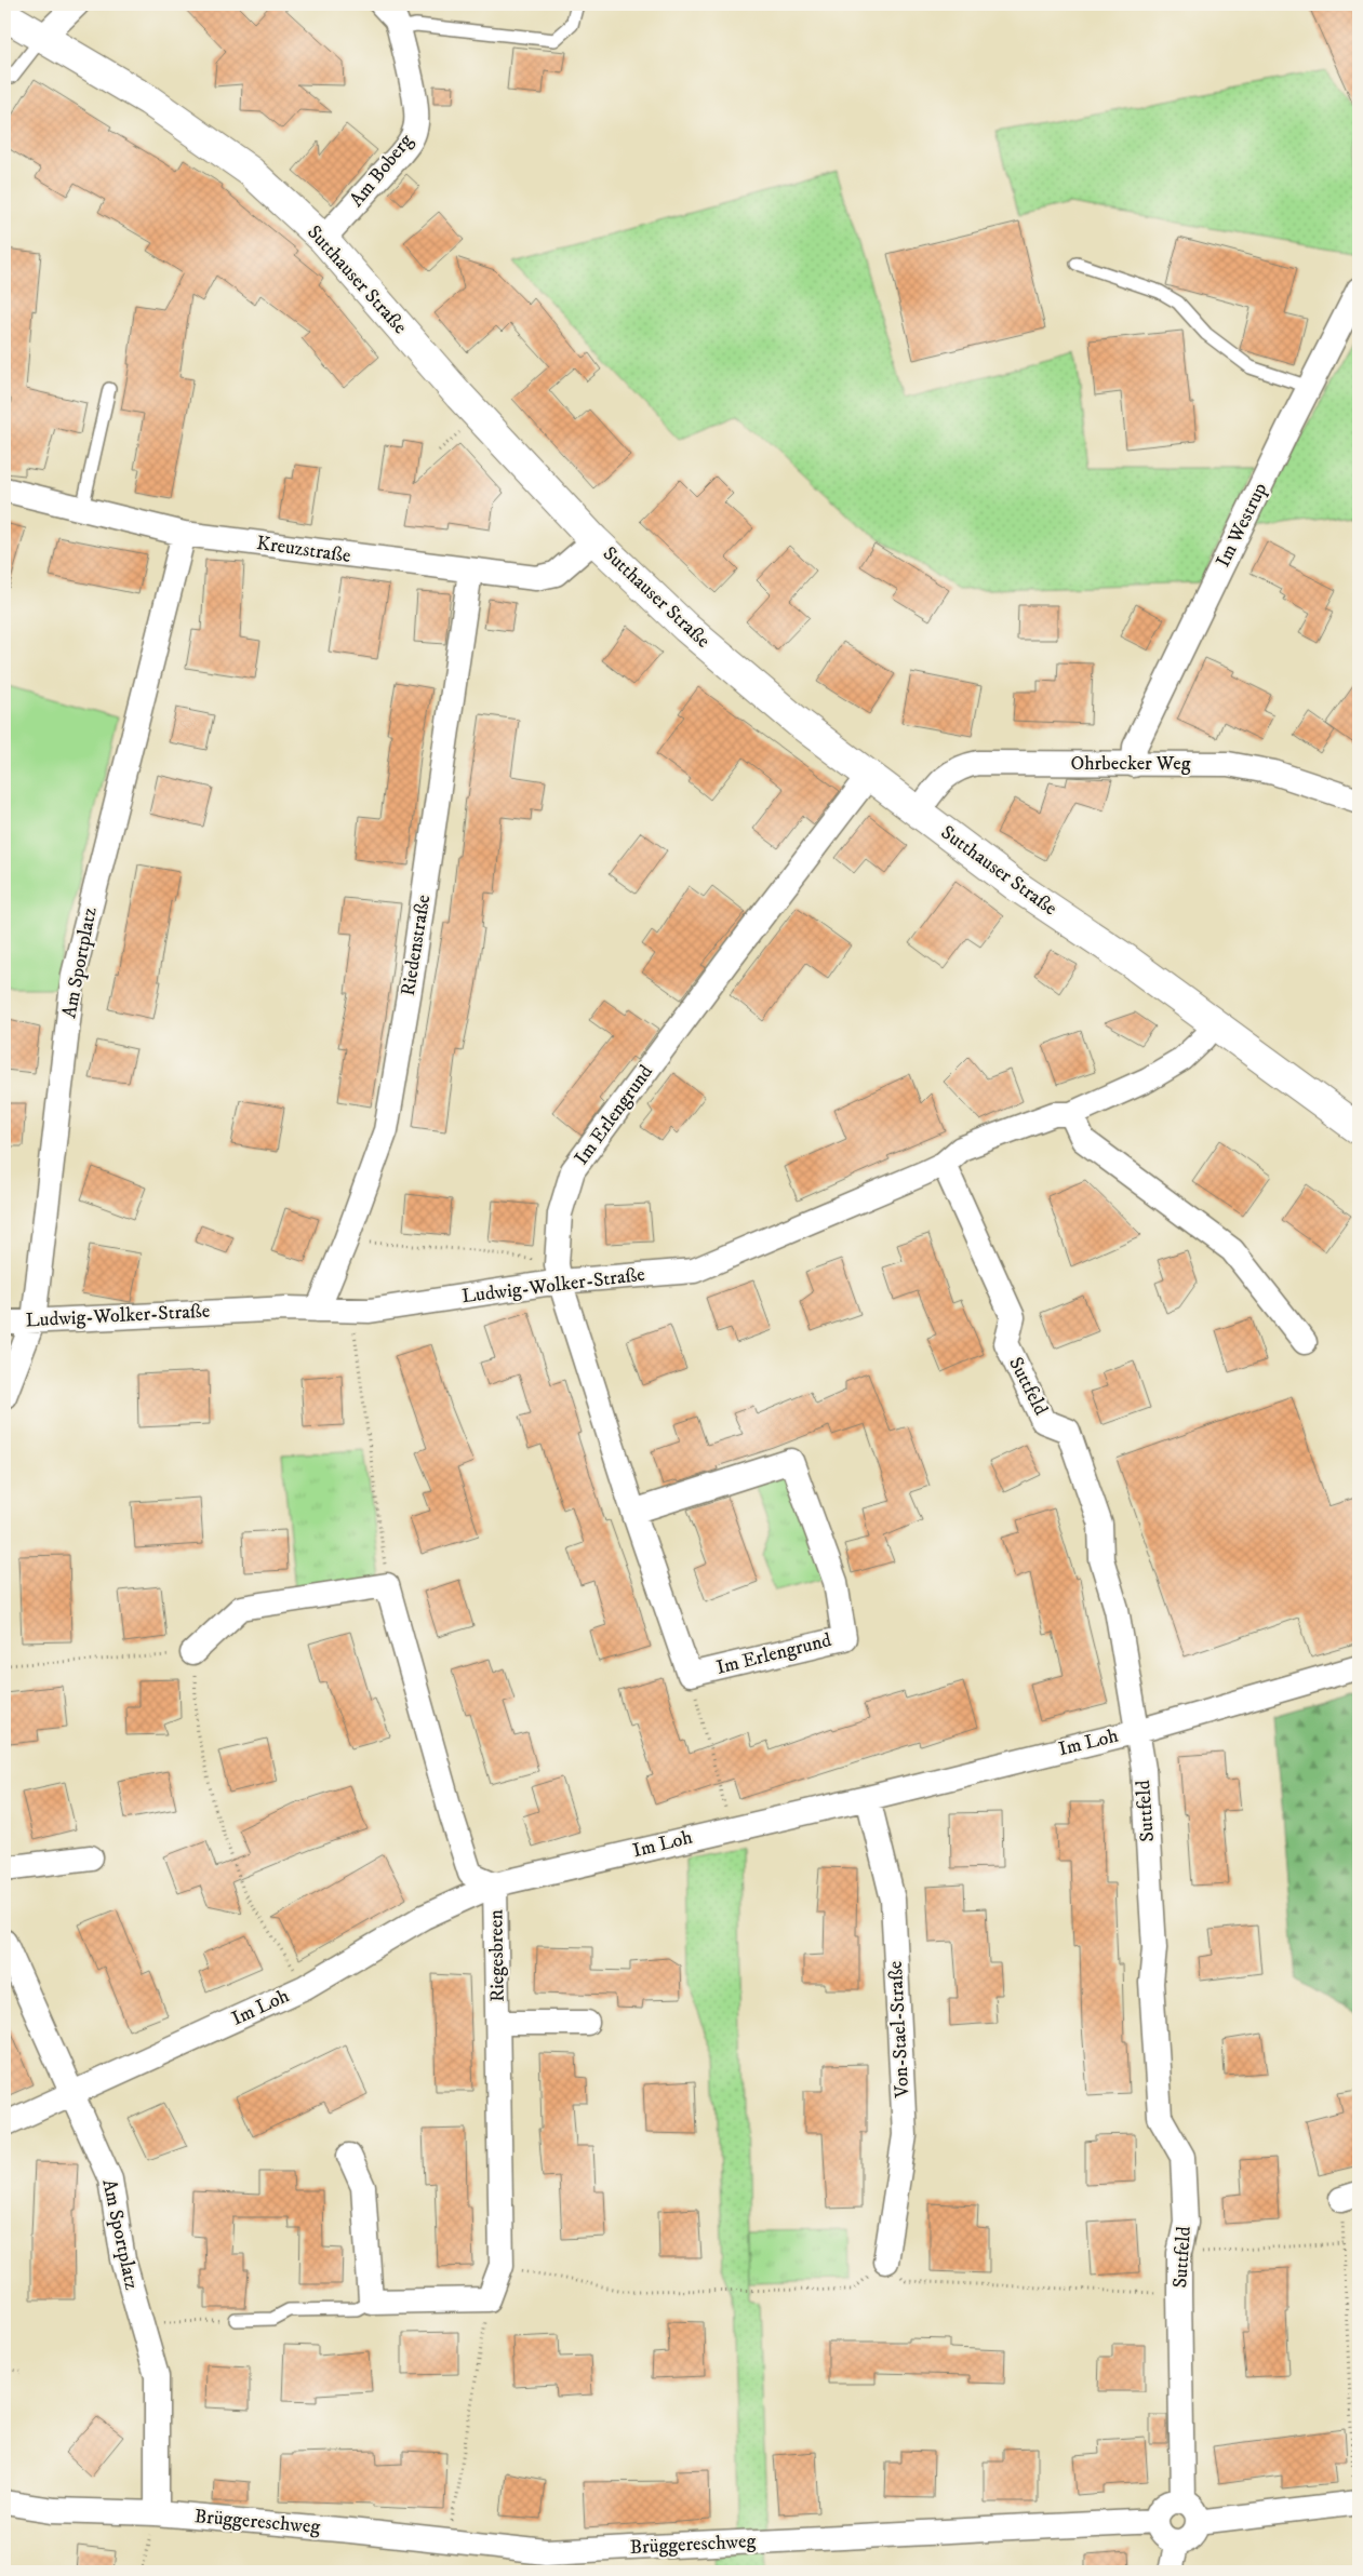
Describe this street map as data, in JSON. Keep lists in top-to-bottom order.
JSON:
{
  "streets": {
    "street": [
      "Am Boberg",
      "Sutthauser Straße",
      "Im Westrup",
      "Kreuzstraße",
      "Ohrbecker Weg",
      "Riedenstraße",
      "Am Sportplatz",
      "Im Erlengrund",
      "Ludwig-Wolker-Straße",
      "Suttfeld",
      "Im Loh",
      "Riegesbreen",
      "Von-Stael-Straße",
      "Brüggereschweg"
    ]
  },
  "crossings": [
    ["Am Boberg", "Sutthauser Straße"],
    ["Sutthauser Straße", "Kreuzstraße"],
    ["Sutthauser Straße", "Ohrbecker Weg"],
    ["Sutthauser Straße", "Im Erlengrund"],
    ["Sutthauser Straße", "Ludwig-Wolker-Straße"],
    ["Im Westrup", "Ohrbecker Weg"],
    ["Kreuzstraße", "Riedenstraße"],
    ["Kreuzstraße", "Am Sportplatz"],
    ["Riedenstraße", "Ludwig-Wolker-Straße"],
    ["Am Sportplatz", "Ludwig-Wolker-Straße"],
    ["Am Sportplatz", "Im Loh"],
    ["Am Sportplatz", "Brüggereschweg"],
    ["Im Erlengrund", "Ludwig-Wolker-Straße"],
    ["Ludwig-Wolker-Straße", "Suttfeld"],
    ["Suttfeld", "Im Loh"],
    ["Suttfeld", "Brüggereschweg"],
    ["Im Loh", "Riegesbreen"],
    ["Im Loh", "Von-Stael-Straße"]
  ]
}
